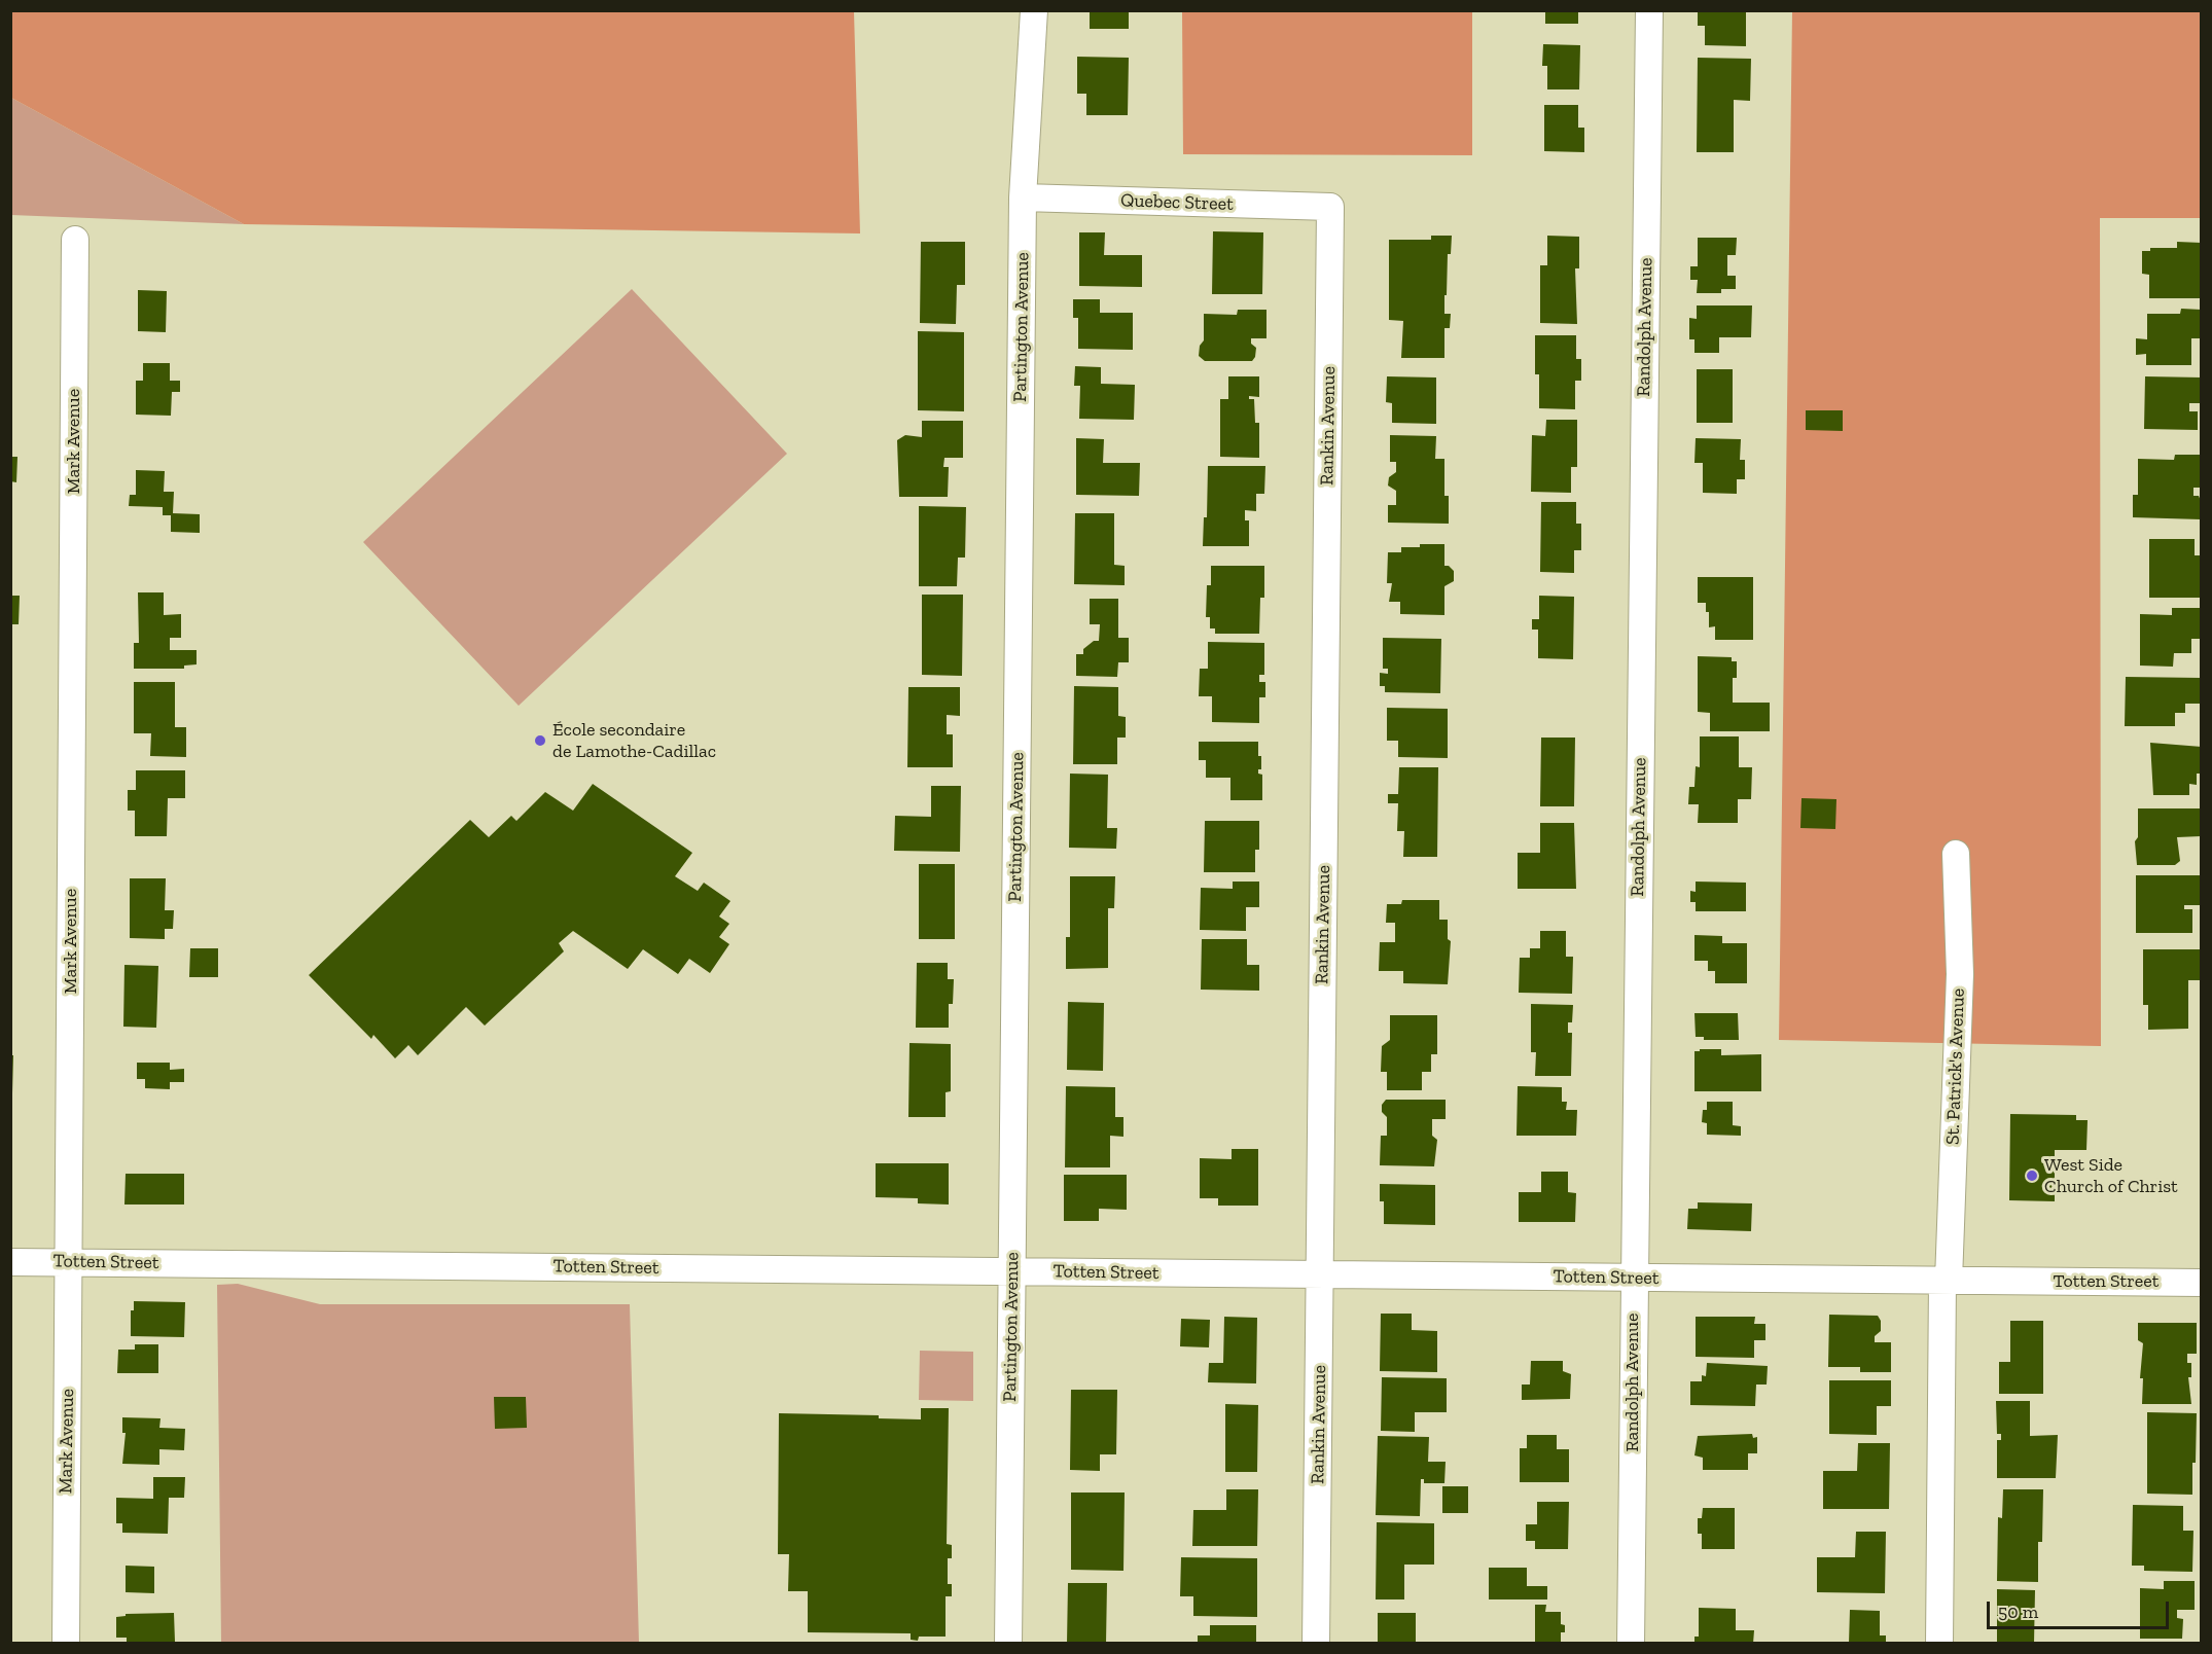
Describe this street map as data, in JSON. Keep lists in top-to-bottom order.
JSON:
{
  "streets": {
    "street": [
      "Quebec Street",
      "Partington Avenue",
      "Randolph Avenue",
      "Rankin Avenue",
      "Mark Avenue",
      "St. Patrick's Avenue",
      "Totten Street"
    ]
  },
  "crossings": [
    ["Quebec Street", "Partington Avenue"],
    ["Quebec Street", "Rankin Avenue"],
    ["Partington Avenue", "Totten Street"],
    ["Randolph Avenue", "Totten Street"],
    ["Rankin Avenue", "Totten Street"],
    ["Mark Avenue", "Totten Street"],
    ["St. Patrick's Avenue", "Totten Street"]
  ],
  "places": ["École secondaire de Lamothe-Cadillac", "West Side Church of Christ"],
  "scale_bar": "50 m"
}
